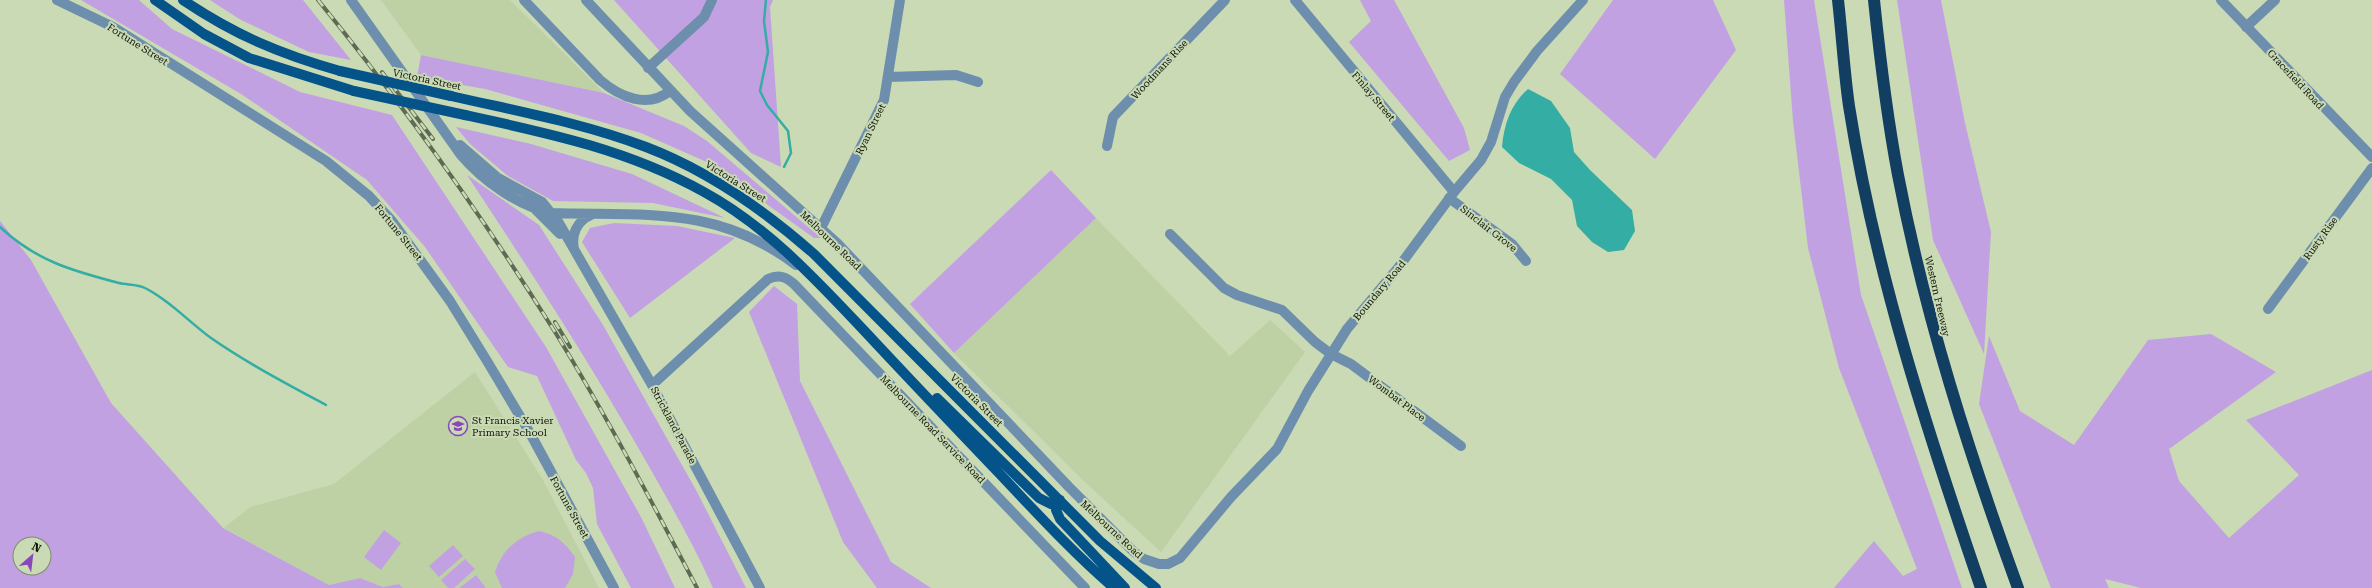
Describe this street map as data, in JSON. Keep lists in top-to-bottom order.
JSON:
{
  "streets": {
    "highway": ["Western Freeway"],
    "main road": ["Victoria Street"],
    "street": [
      "Fortune Street",
      "Woodmans Rise",
      "Gracefield Road",
      "Finlay Street",
      "Ryan Street",
      "Sinclair Grove",
      "Rusty Rise",
      "Melbourne Road",
      "Boundary Road",
      "Wombat Place",
      "Strickland Parade",
      "Melbourne Road Service Road"
    ]
  },
  "crossings": [
    ["Finlay Street", "Sinclair Grove"],
    ["Finlay Street", "Boundary Road"],
    ["Ryan Street", "Melbourne Road"],
    ["Sinclair Grove", "Boundary Road"],
    ["Melbourne Road", "Boundary Road"],
    ["Boundary Road", "Wombat Place"],
    ["Strickland Parade", "Melbourne Road Service Road"]
  ],
  "places": {
    "school or university": ["St Francis Xavier Primary School"]
  },
  "north": "top right"
}
